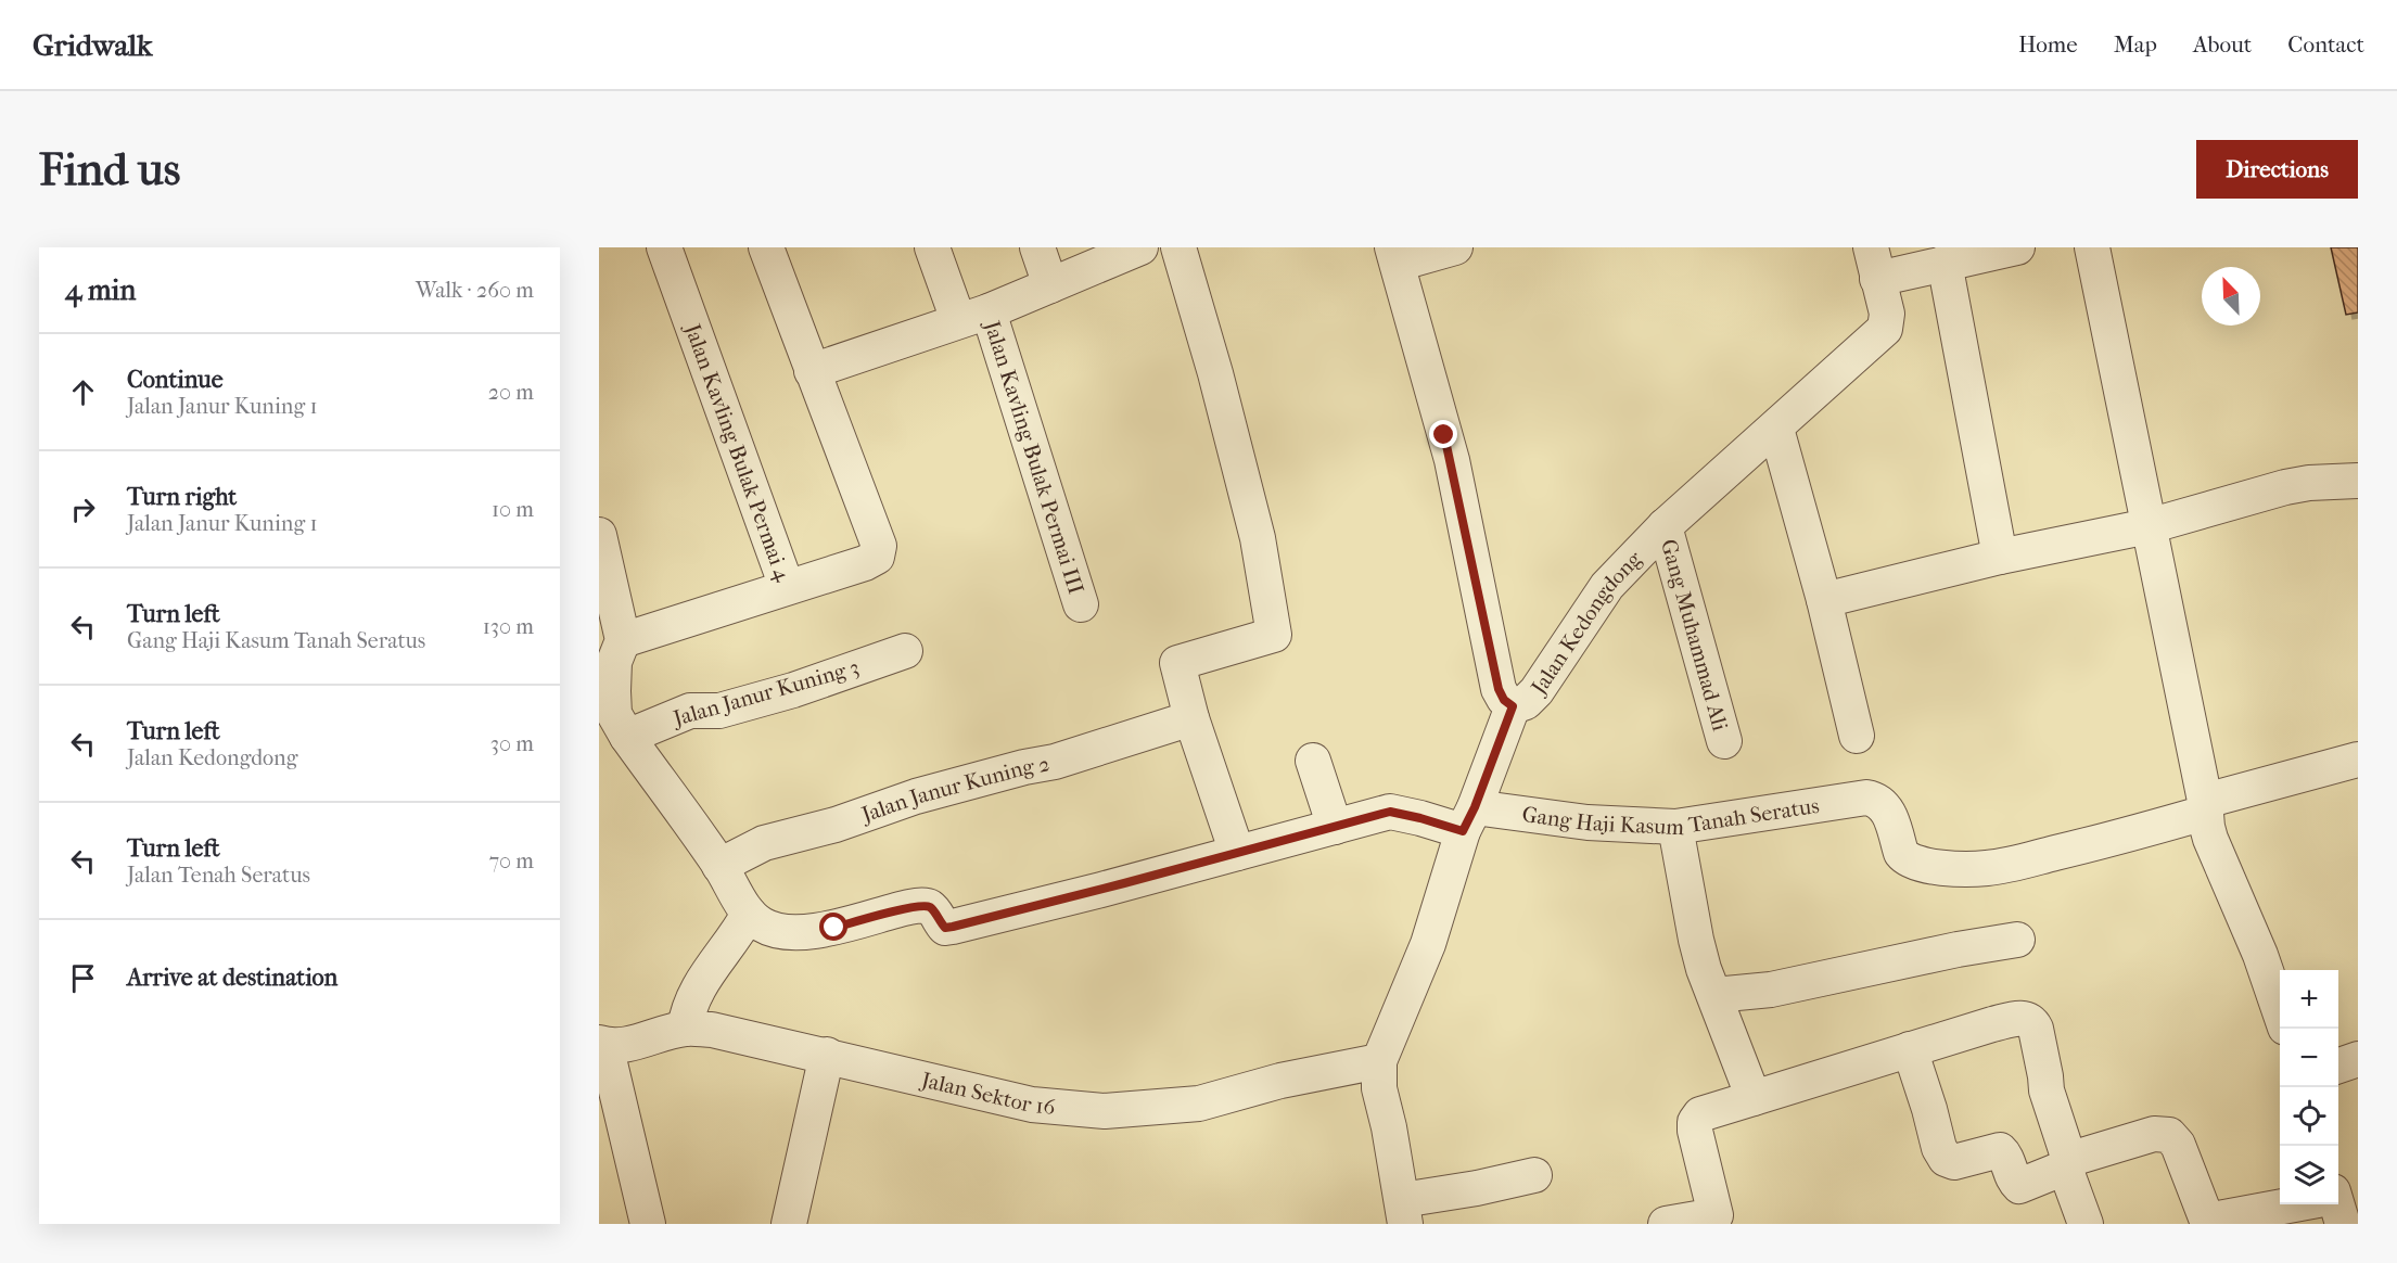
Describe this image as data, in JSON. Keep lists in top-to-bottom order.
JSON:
{
  "streets": {
    "street": [
      "Jalan Kavling Bulak Permai 4",
      "Jalan Kavling Bulak Permai III",
      "Jalan Kedongdong",
      "Gang Muhammad Ali",
      "Jalan Janur Kuning 3",
      "Jalan Janur Kuning 2",
      "Gang Haji Kasum Tanah Seratus",
      "Jalan Sektor 16"
    ]
  },
  "crossings": [
    ["Jalan Kedongdong", "Gang Muhammad Ali"],
    ["Jalan Kedongdong", "Gang Haji Kasum Tanah Seratus"],
    ["Jalan Kedongdong", "Jalan Sektor 16"]
  ],
  "north": "top left",
  "page": {
    "header": "Gridwalk",
    "nav": [
      "Home",
      "Map",
      "About",
      "Contact"
    ],
    "buttons": "Directions",
    "title": "Find us",
    "heading": ["4 min", "Walk · 260 m"],
    "list": [
      ["Continue", "Jalan Janur Kuning 1", "20 m"],
      ["Turn right", "Jalan Janur Kuning 1", "10 m"],
      ["Turn left", "Gang Haji Kasum Tanah Seratus", "130 m"],
      ["Turn left", "Jalan Kedongdong", "30 m"],
      ["Turn left", "Jalan Tenah Seratus", "70 m"],
      "Arrive at destination"
    ],
    "map_buttons": ["+", "−"]
  }
}
